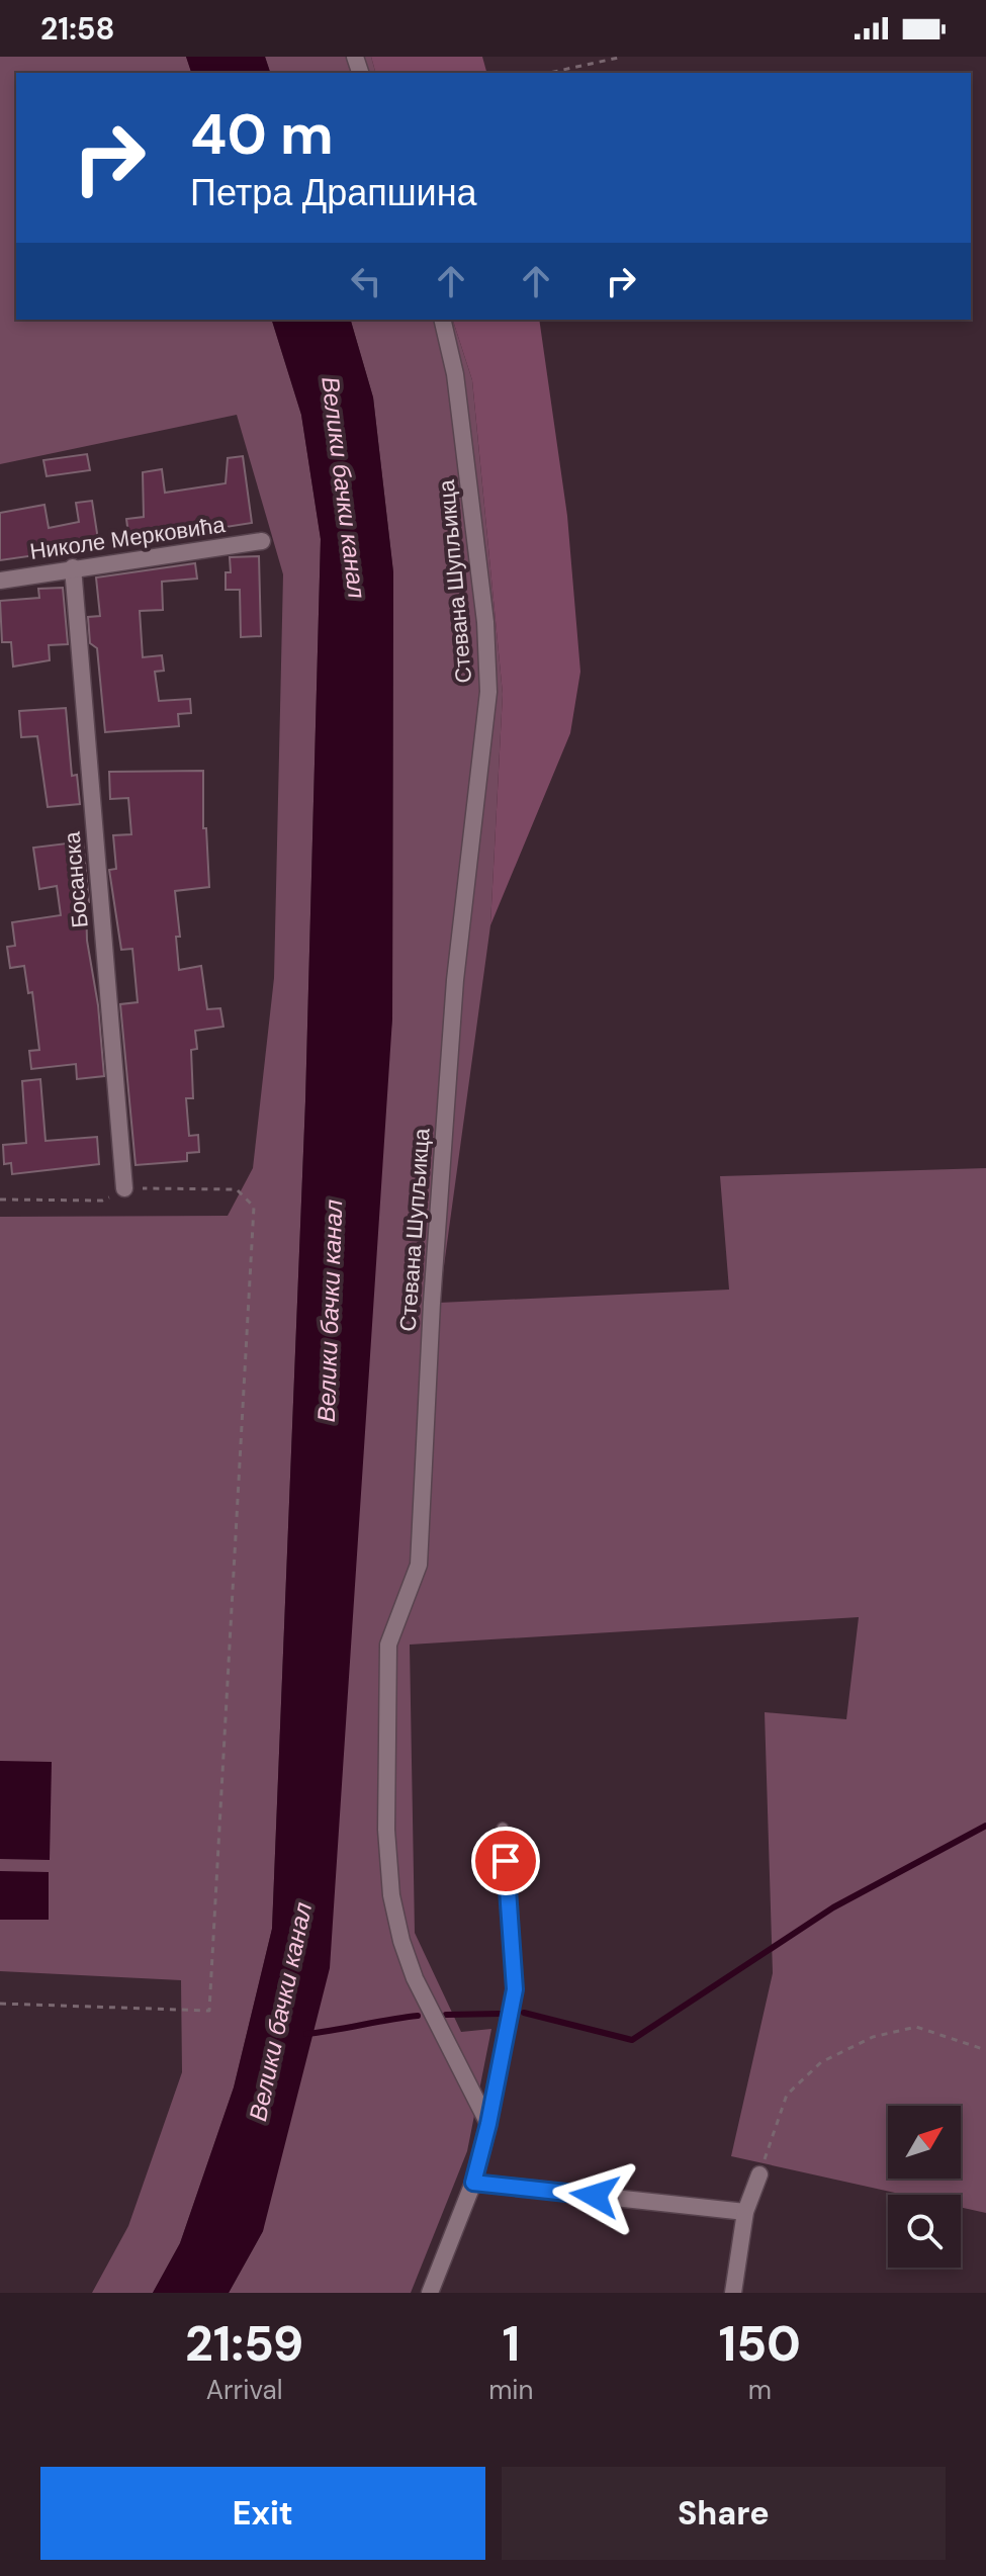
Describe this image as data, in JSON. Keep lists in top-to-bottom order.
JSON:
{
  "streets": {
    "street": ["Николе Мерковића", "Стевана Шупљикца", "Босанска"]
  },
  "crossings": [
    ["Николе Мерковића", "Босанска"]
  ],
  "water": ["Велики бачки канал"],
  "north": "top right",
  "page": {
    "status": "21:58",
    "turn": ["40 m", "Петра Драпшина"],
    "eta": [
      "21:59",
      "Arrival",
      "1",
      "min",
      "150",
      "m"
    ],
    "buttons": ["Exit", "Share"]
  }
}
